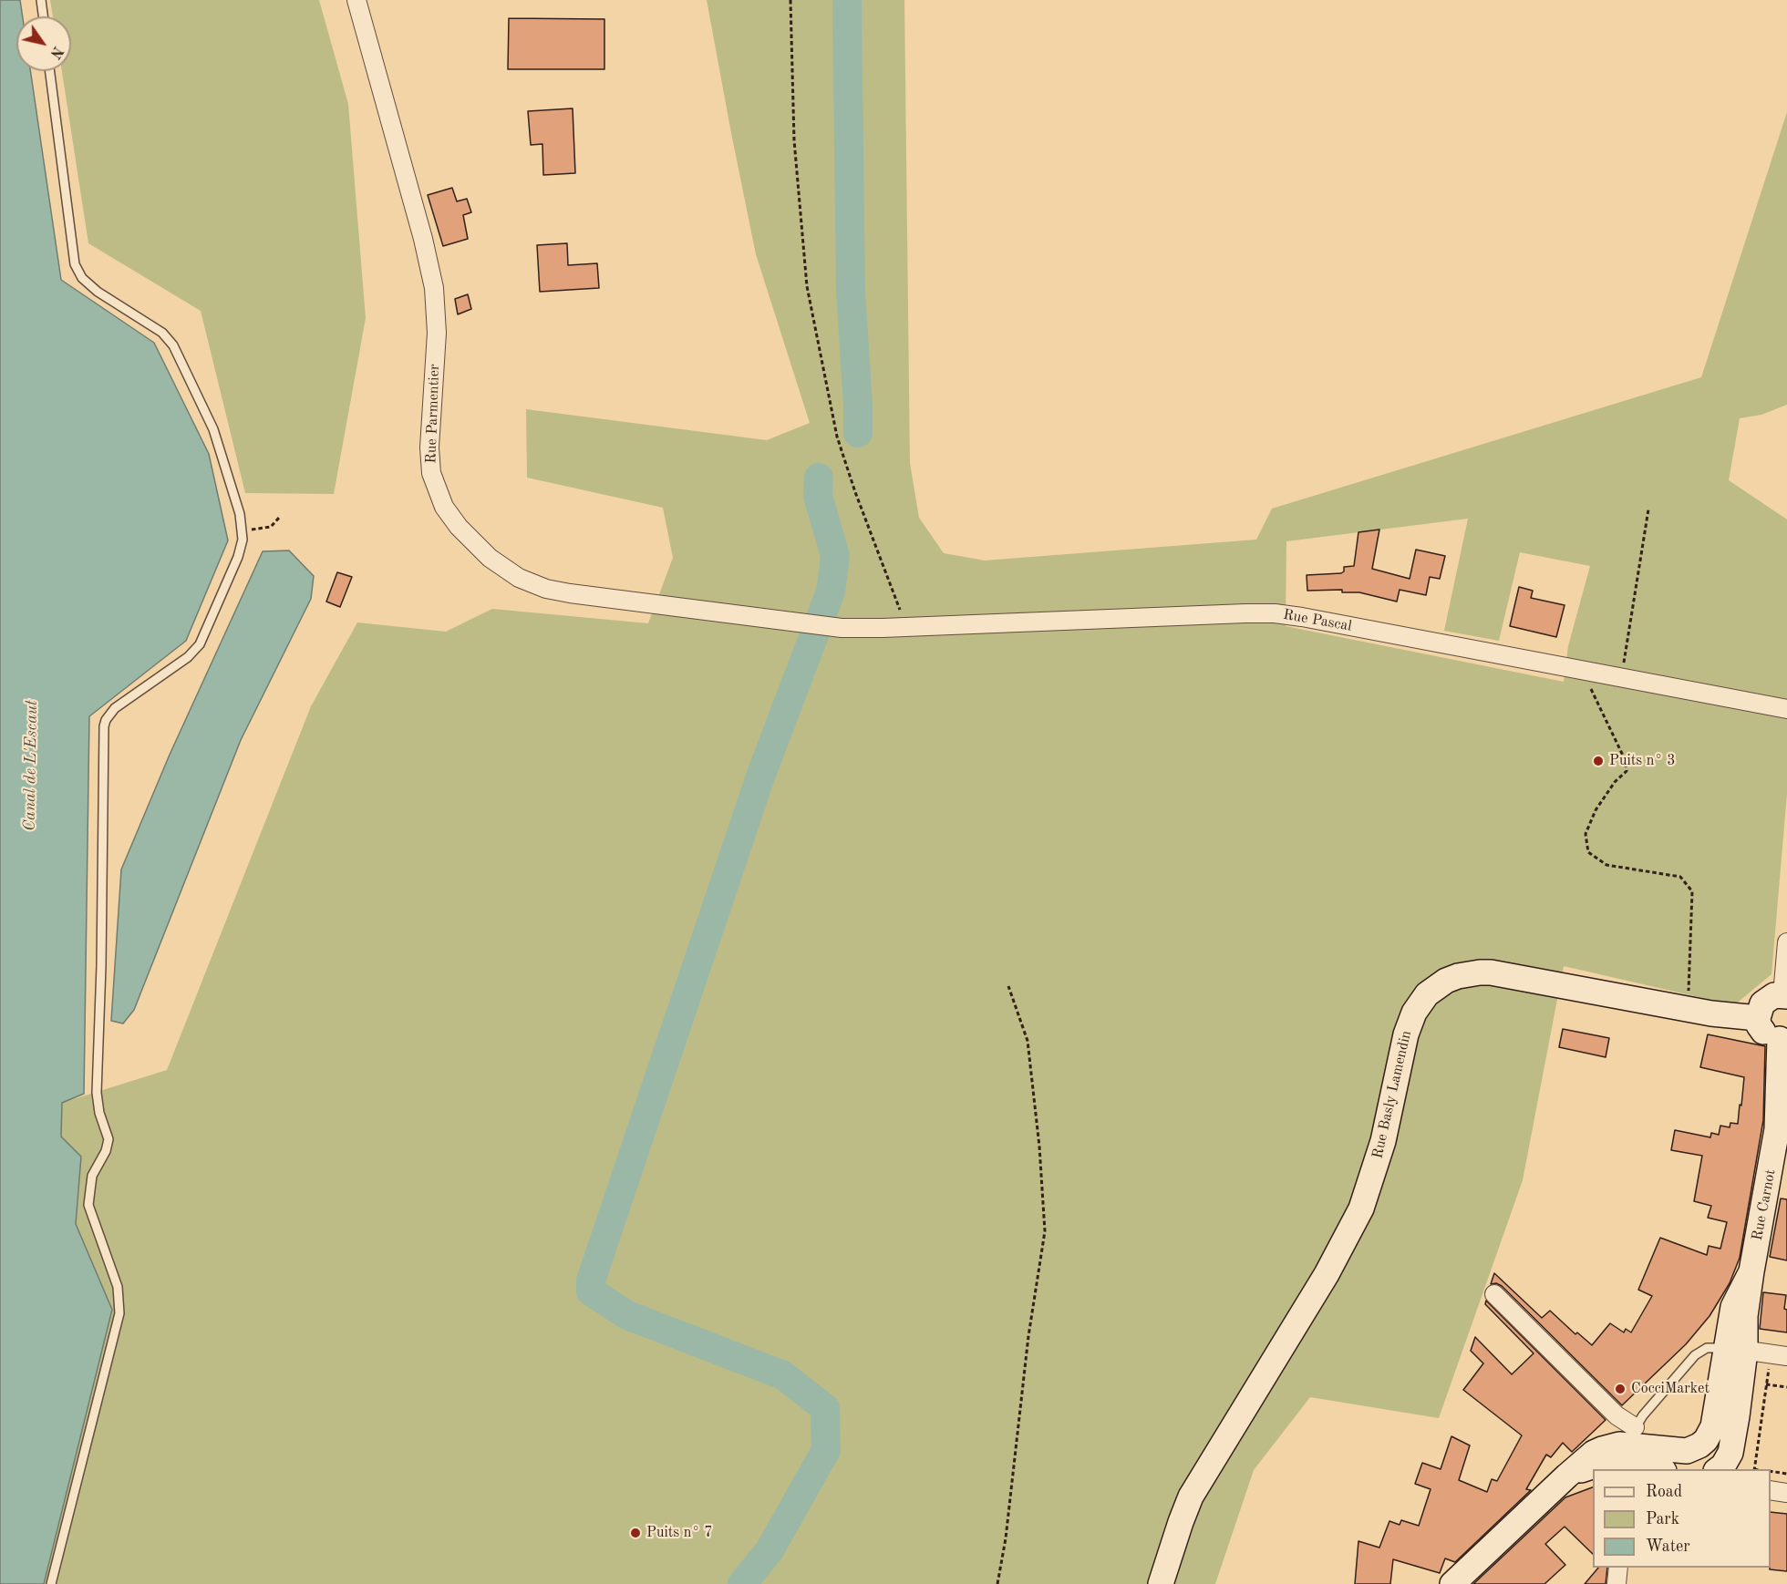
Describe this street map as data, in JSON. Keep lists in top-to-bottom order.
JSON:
{
  "streets": {
    "street": [
      "Rue Parmentier",
      "Rue Pascal",
      "Rue Basly Lamendin",
      "Rue Carnot"
    ]
  },
  "crossings": [
    ["Rue Parmentier", "Rue Pascal"]
  ],
  "water": ["Canal de L'Escaut"],
  "places": ["Puits n° 3", "CocciMarket", "Puits n° 7"],
  "legend": ["Road", "Park", "Water"],
  "north": "bottom right"
}
